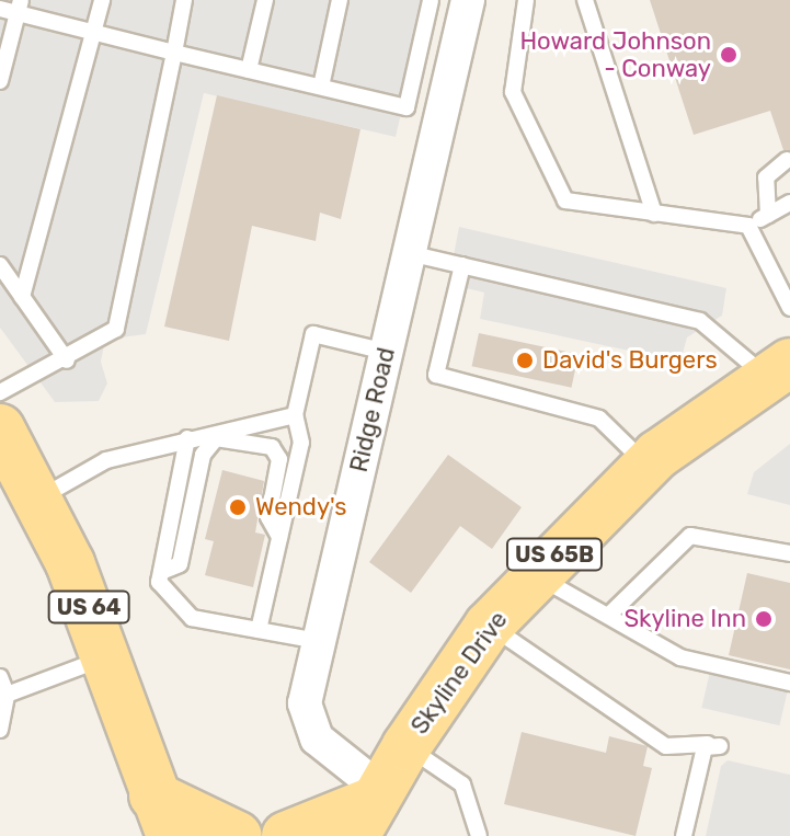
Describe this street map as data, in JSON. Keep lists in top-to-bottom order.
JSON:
{
  "streets": {
    "main road": ["US 65B", "US 64", "Skyline Drive"],
    "street": ["Ridge Road"]
  },
  "crossings": [
    ["Ridge Road", "Skyline Drive"]
  ],
  "places": [
    "Howard Johnson - Conway",
    "David's Burgers",
    "Wendy's",
    "Skyline Inn"
  ]
}
